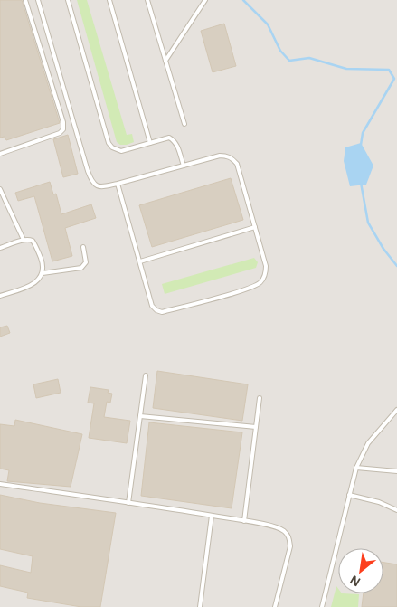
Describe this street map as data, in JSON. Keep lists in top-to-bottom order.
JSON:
{
  "north": "bottom left"
}
